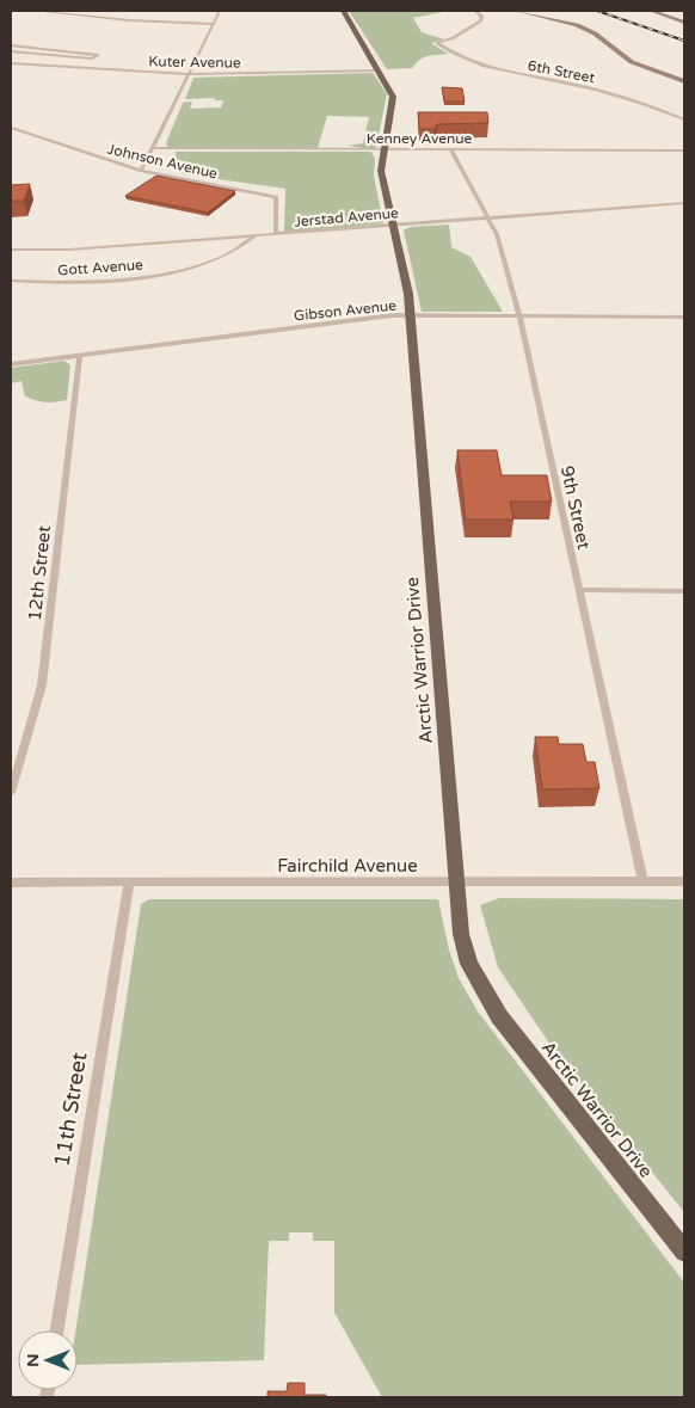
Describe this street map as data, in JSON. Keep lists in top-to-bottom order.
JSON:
{
  "streets": {
    "main road": ["Arctic Warrior Drive"],
    "street": [
      "Kuter Avenue",
      "6th Street",
      "Kenney Avenue",
      "Johnson Avenue",
      "Jerstad Avenue",
      "Gott Avenue",
      "Gibson Avenue",
      "9th Street",
      "12th Street",
      "Fairchild Avenue",
      "11th Street"
    ]
  },
  "crossings": [
    ["Kuter Avenue", "Arctic Warrior Drive"],
    ["Kenney Avenue", "9th Street"],
    ["Kenney Avenue", "Arctic Warrior Drive"],
    ["Johnson Avenue", "Jerstad Avenue"],
    ["Jerstad Avenue", "Gott Avenue"],
    ["Jerstad Avenue", "9th Street"],
    ["Jerstad Avenue", "Arctic Warrior Drive"],
    ["Gibson Avenue", "9th Street"],
    ["Gibson Avenue", "12th Street"],
    ["Gibson Avenue", "Arctic Warrior Drive"],
    ["9th Street", "Fairchild Avenue"],
    ["Arctic Warrior Drive", "Fairchild Avenue"],
    ["Fairchild Avenue", "11th Street"]
  ],
  "north": "left"
}
